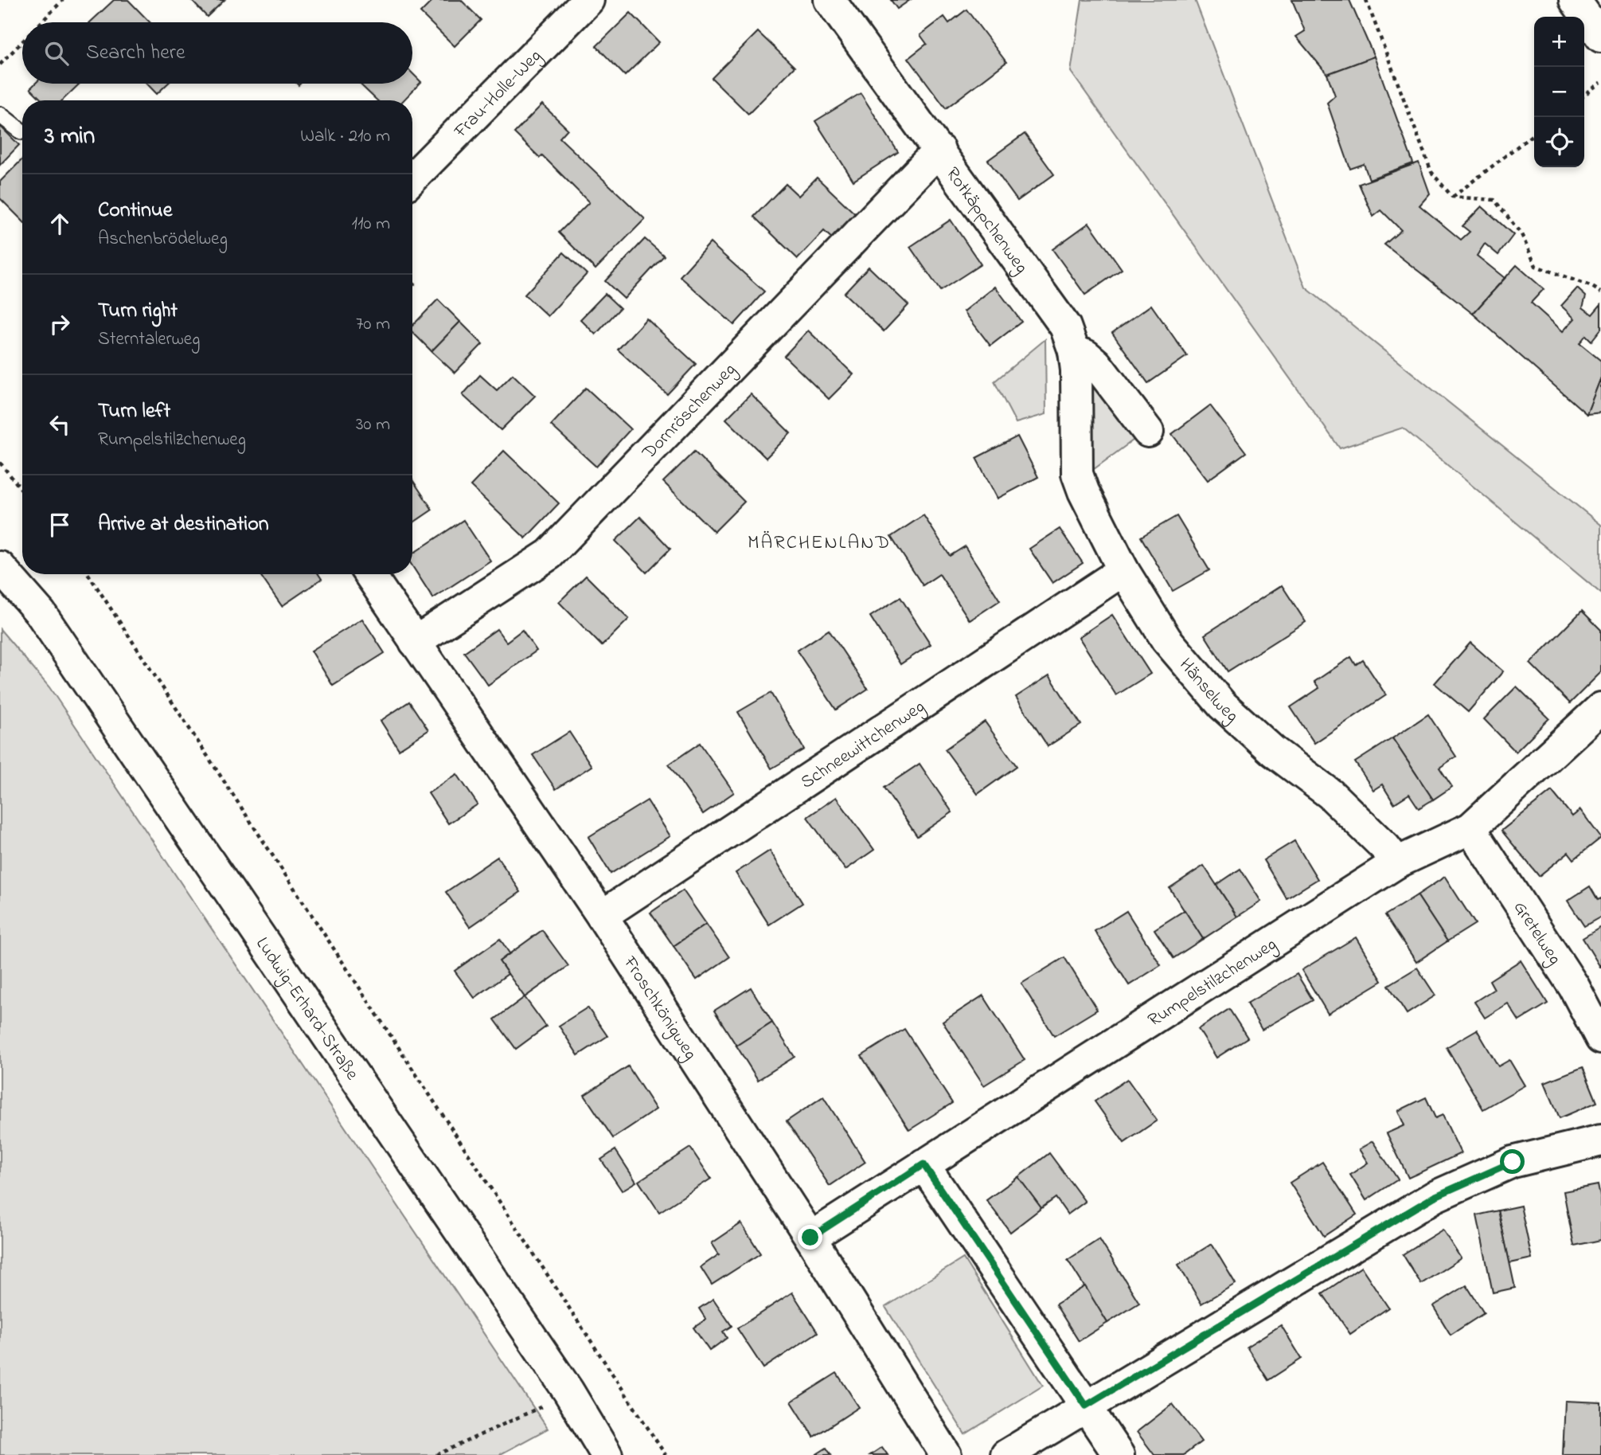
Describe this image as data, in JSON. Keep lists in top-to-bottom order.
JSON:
{
  "streets": {
    "street": [
      "Frau-Holle-Weg",
      "Rotkäppchenweg",
      "Dornröschenweg",
      "Hänselweg",
      "Schneewittchenweg",
      "Gretelweg",
      "Rumpelstilzchenweg",
      "Ludwig-Erhard-Straße",
      "Froschkönigweg"
    ]
  },
  "crossings": [
    ["Rotkäppchenweg", "Dornröschenweg"],
    ["Rotkäppchenweg", "Hänselweg"],
    ["Dornröschenweg", "Froschkönigweg"],
    ["Hänselweg", "Schneewittchenweg"],
    ["Hänselweg", "Rumpelstilzchenweg"],
    ["Schneewittchenweg", "Froschkönigweg"],
    ["Gretelweg", "Rumpelstilzchenweg"],
    ["Rumpelstilzchenweg", "Froschkönigweg"]
  ],
  "districts": ["MÄRCHENLAND"],
  "page": {
    "map_buttons": ["+", "−"],
    "search": "Search here",
    "heading": ["3 min", "Walk · 210 m"],
    "list": [
      ["Continue", "Aschenbrödelweg", "110 m"],
      ["Turn right", "Sterntalerweg", "70 m"],
      ["Turn left", "Rumpelstilzchenweg", "30 m"],
      "Arrive at destination"
    ]
  }
}
